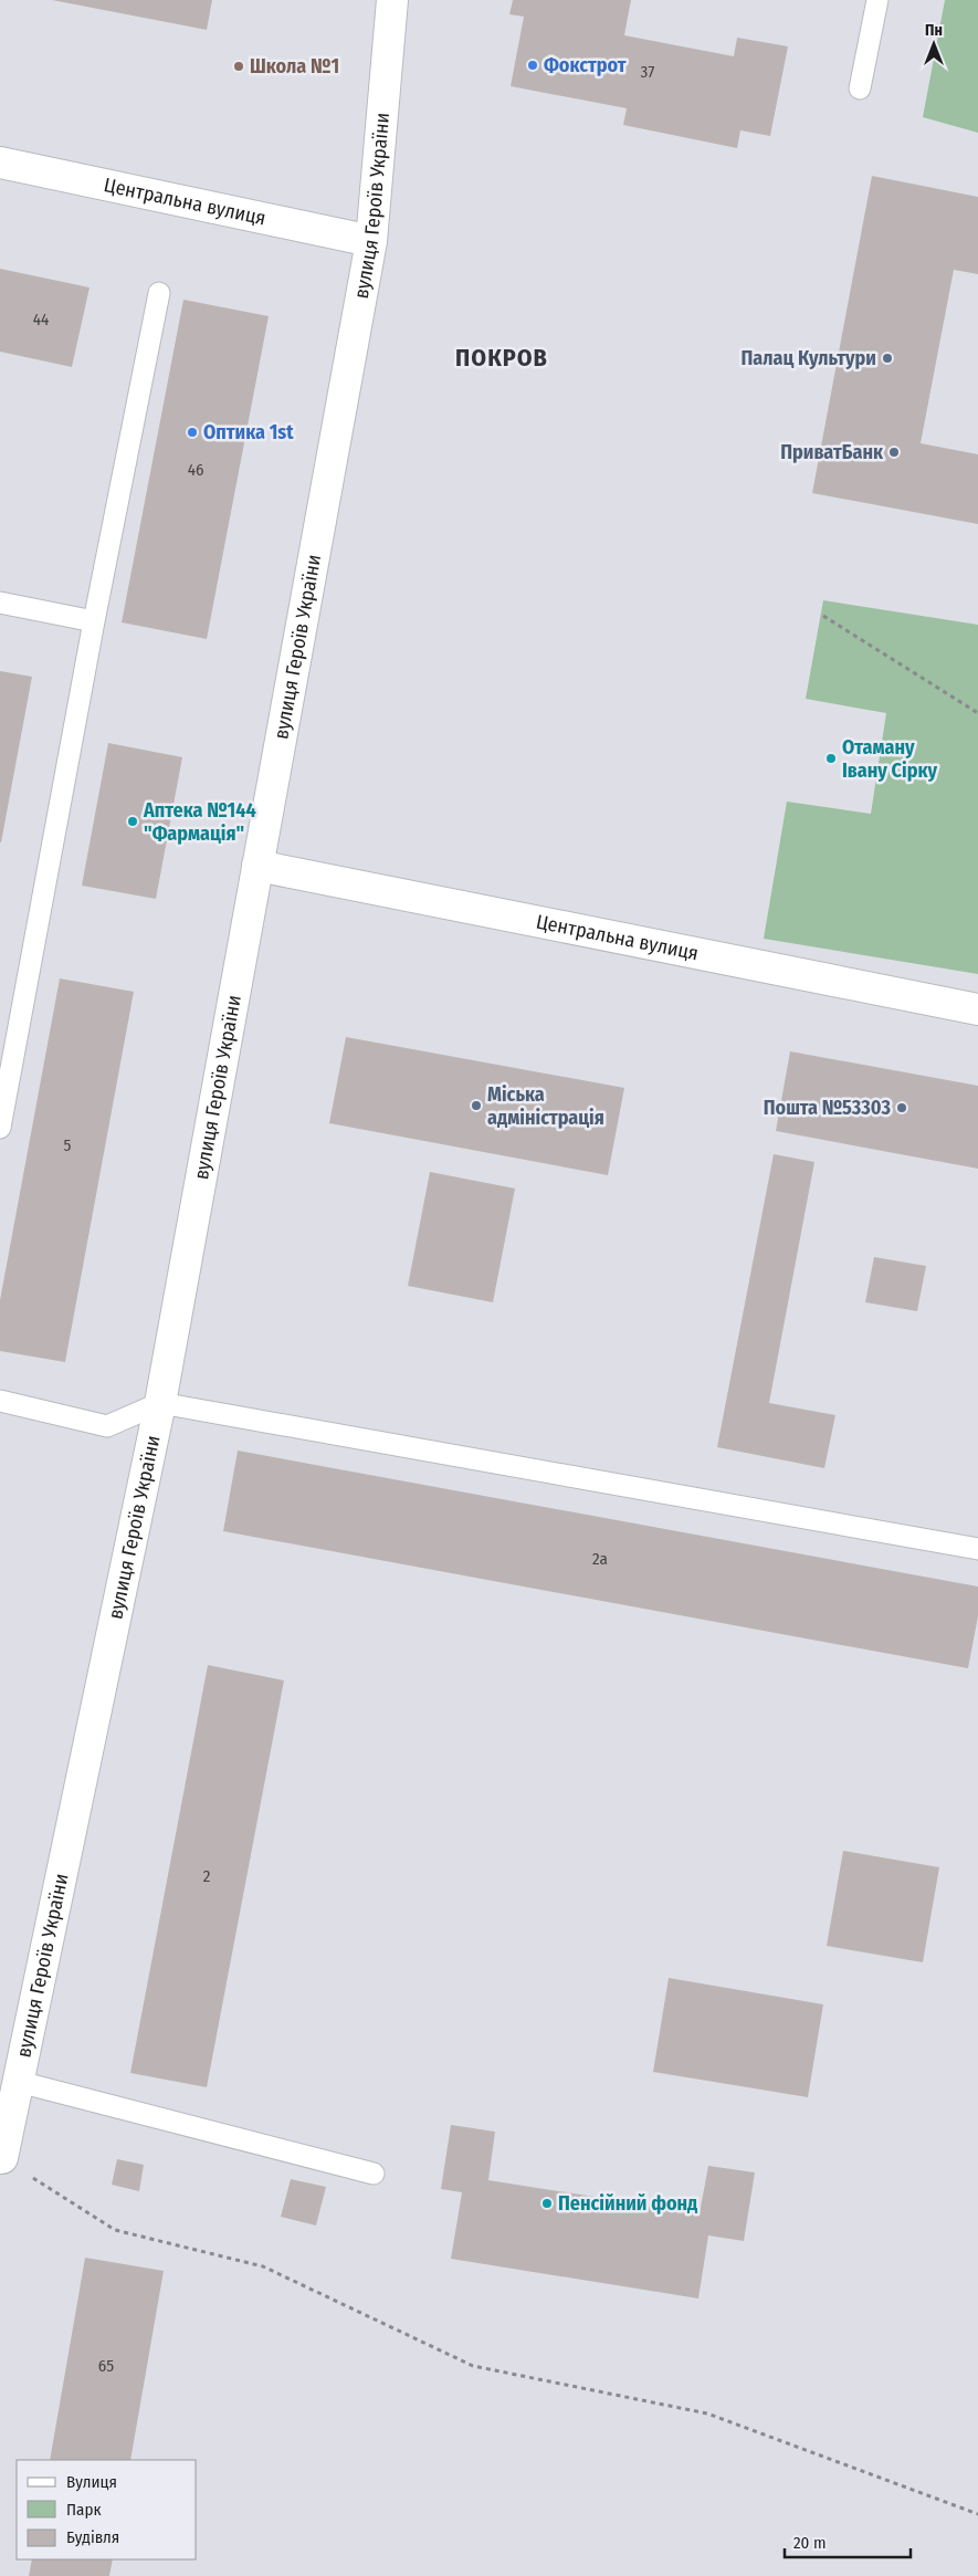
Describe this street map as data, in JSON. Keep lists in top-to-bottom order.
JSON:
{
  "streets": {
    "street": ["Центральна вулиця", "вулиця Героїв України"]
  },
  "crossings": [
    ["Центральна вулиця", "вулиця Героїв України"]
  ],
  "districts": ["ПОКРОВ"],
  "places": [
    "Фокстрот",
    "Школа №1",
    "Палац Культури",
    "Оптика 1st",
    "ПриватБанк",
    "Отаману Iвану Сiрку",
    "Аптека №144 \"Фармація\"",
    "Мiська адмiнicтрацiя",
    "Пошта №53303",
    "Пенсійний фонд"
  ],
  "house_numbers": [
    "37",
    "44",
    "46",
    "5",
    "2а",
    "2",
    "65"
  ],
  "legend": ["Вулиця", "Парк", "Будівля"],
  "scale_bar": "20 m",
  "north": "top"
}
